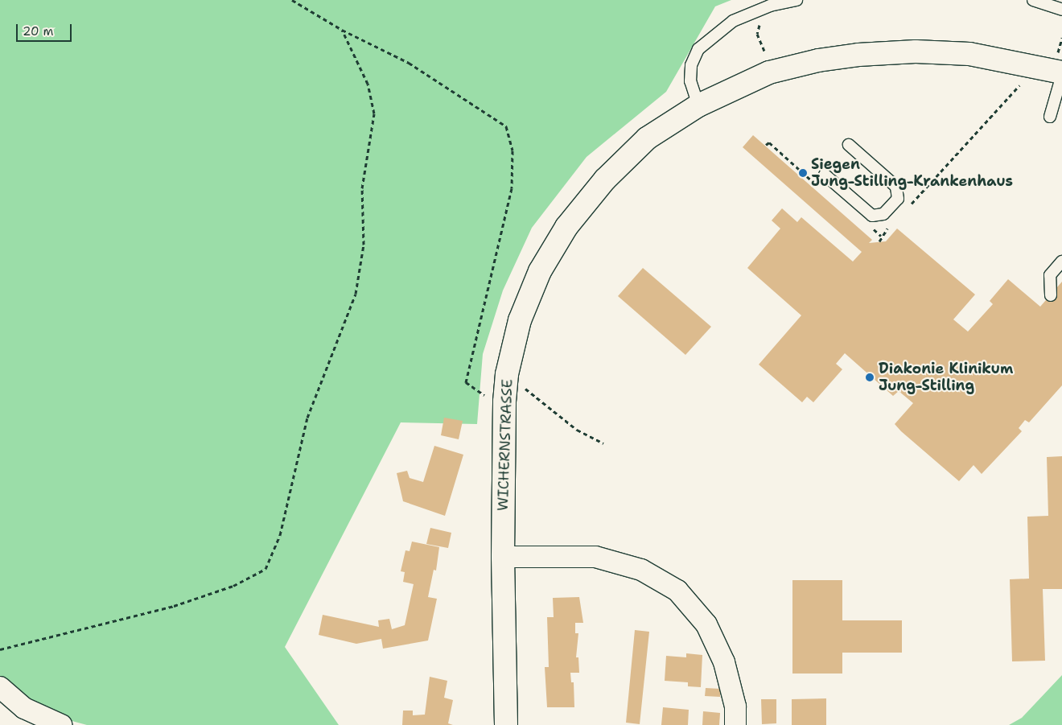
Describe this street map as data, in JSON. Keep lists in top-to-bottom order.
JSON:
{
  "streets": {
    "street": ["WICHERNSTRASSE"]
  },
  "places": ["Siegen Jung-Stilling-Krankenhaus", "Diakonie Klinikum Jung-Stilling"],
  "scale_bar": "20 m"
}
